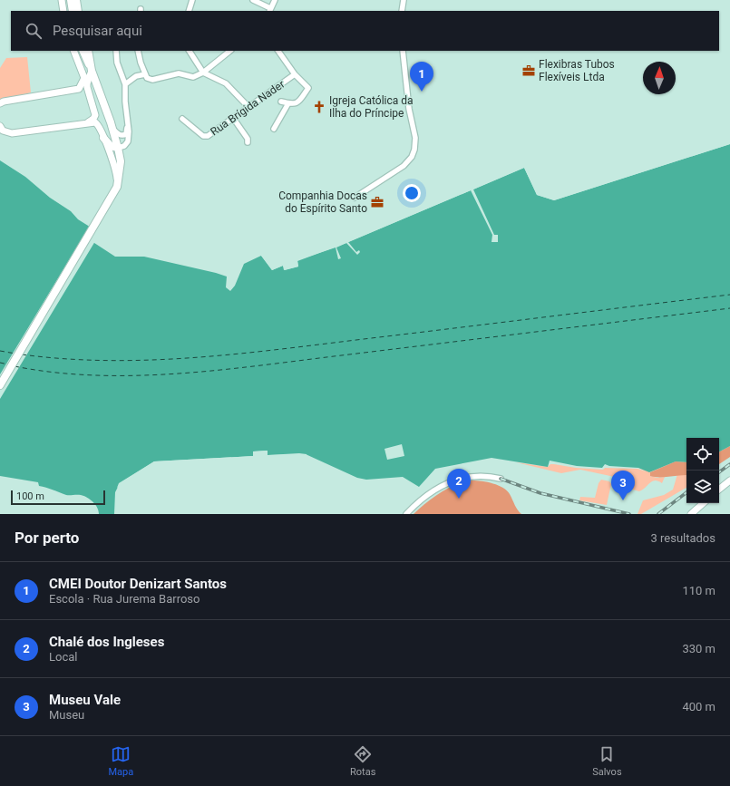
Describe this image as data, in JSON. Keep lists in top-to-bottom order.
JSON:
{
  "streets": {
    "street": ["Rua Brígida Nader"]
  },
  "places": {
    "office": ["Flexibras Tubos Flexíveis Ltda", "Companhia Docas do Espírito Santo"],
    "church": ["Igreja Católica da Ilha do Príncipe"]
  },
  "scale_bar": "100 m",
  "north": "top",
  "page": {
    "search": "Pesquisar aqui",
    "pins": ["1", "2", "3"],
    "scale": "100 m",
    "heading": ["Por perto", "3 resultados"],
    "list": [
      {
        "mark": "1",
        "name": "CMEI Doutor Denizart Santos",
        "note": "Escola · Rua Jurema Barroso",
        "value": "110 m"
      },
      {
        "mark": "2",
        "name": "Chalé dos Ingleses",
        "note": "Local",
        "value": "330 m"
      },
      {
        "mark": "3",
        "name": "Museu Vale",
        "note": "Museu",
        "value": "400 m"
      }
    ],
    "nav": ["Mapa", "Rotas", "Salvos"]
  }
}
